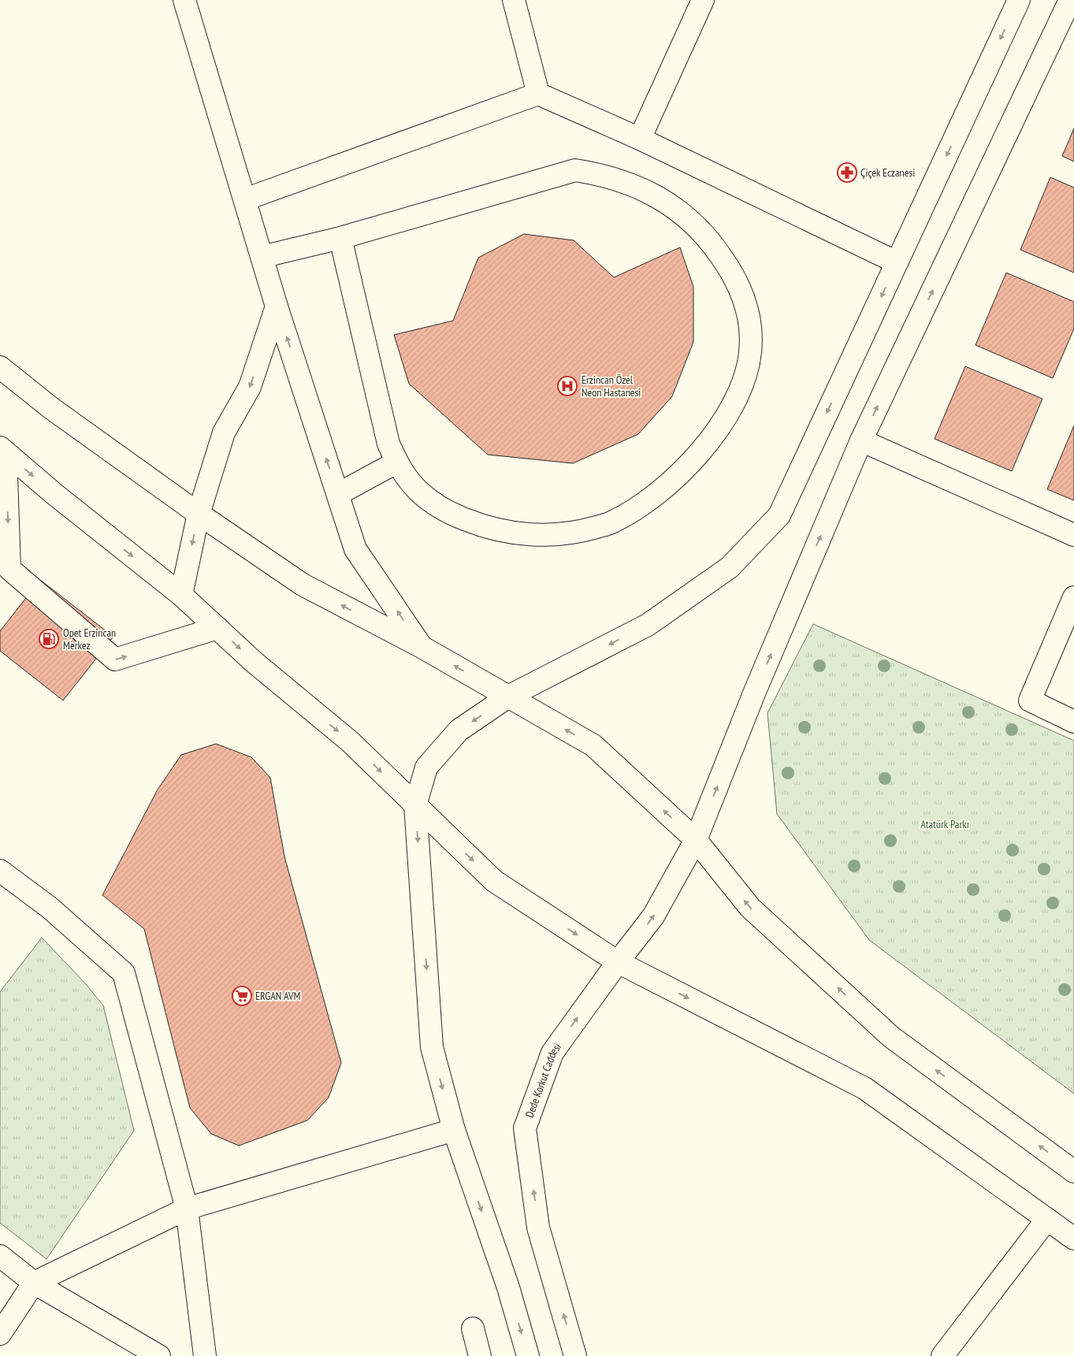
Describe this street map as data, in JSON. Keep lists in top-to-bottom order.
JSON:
{
  "streets": {
    "main road": ["Dede Korkut Caddesi"]
  },
  "one_way": ["Dede Korkut Caddesi"],
  "parks": ["Atatürk Parkı"],
  "places": {
    "pharmacy": ["Çiçek Eczanesi"],
    "hospital": ["Erzincan Özel Neon Hastanesi"],
    "fuel station": ["Opet Erzincan Merkez"],
    "supermarket": ["ERGAN AVM"]
  }
}
